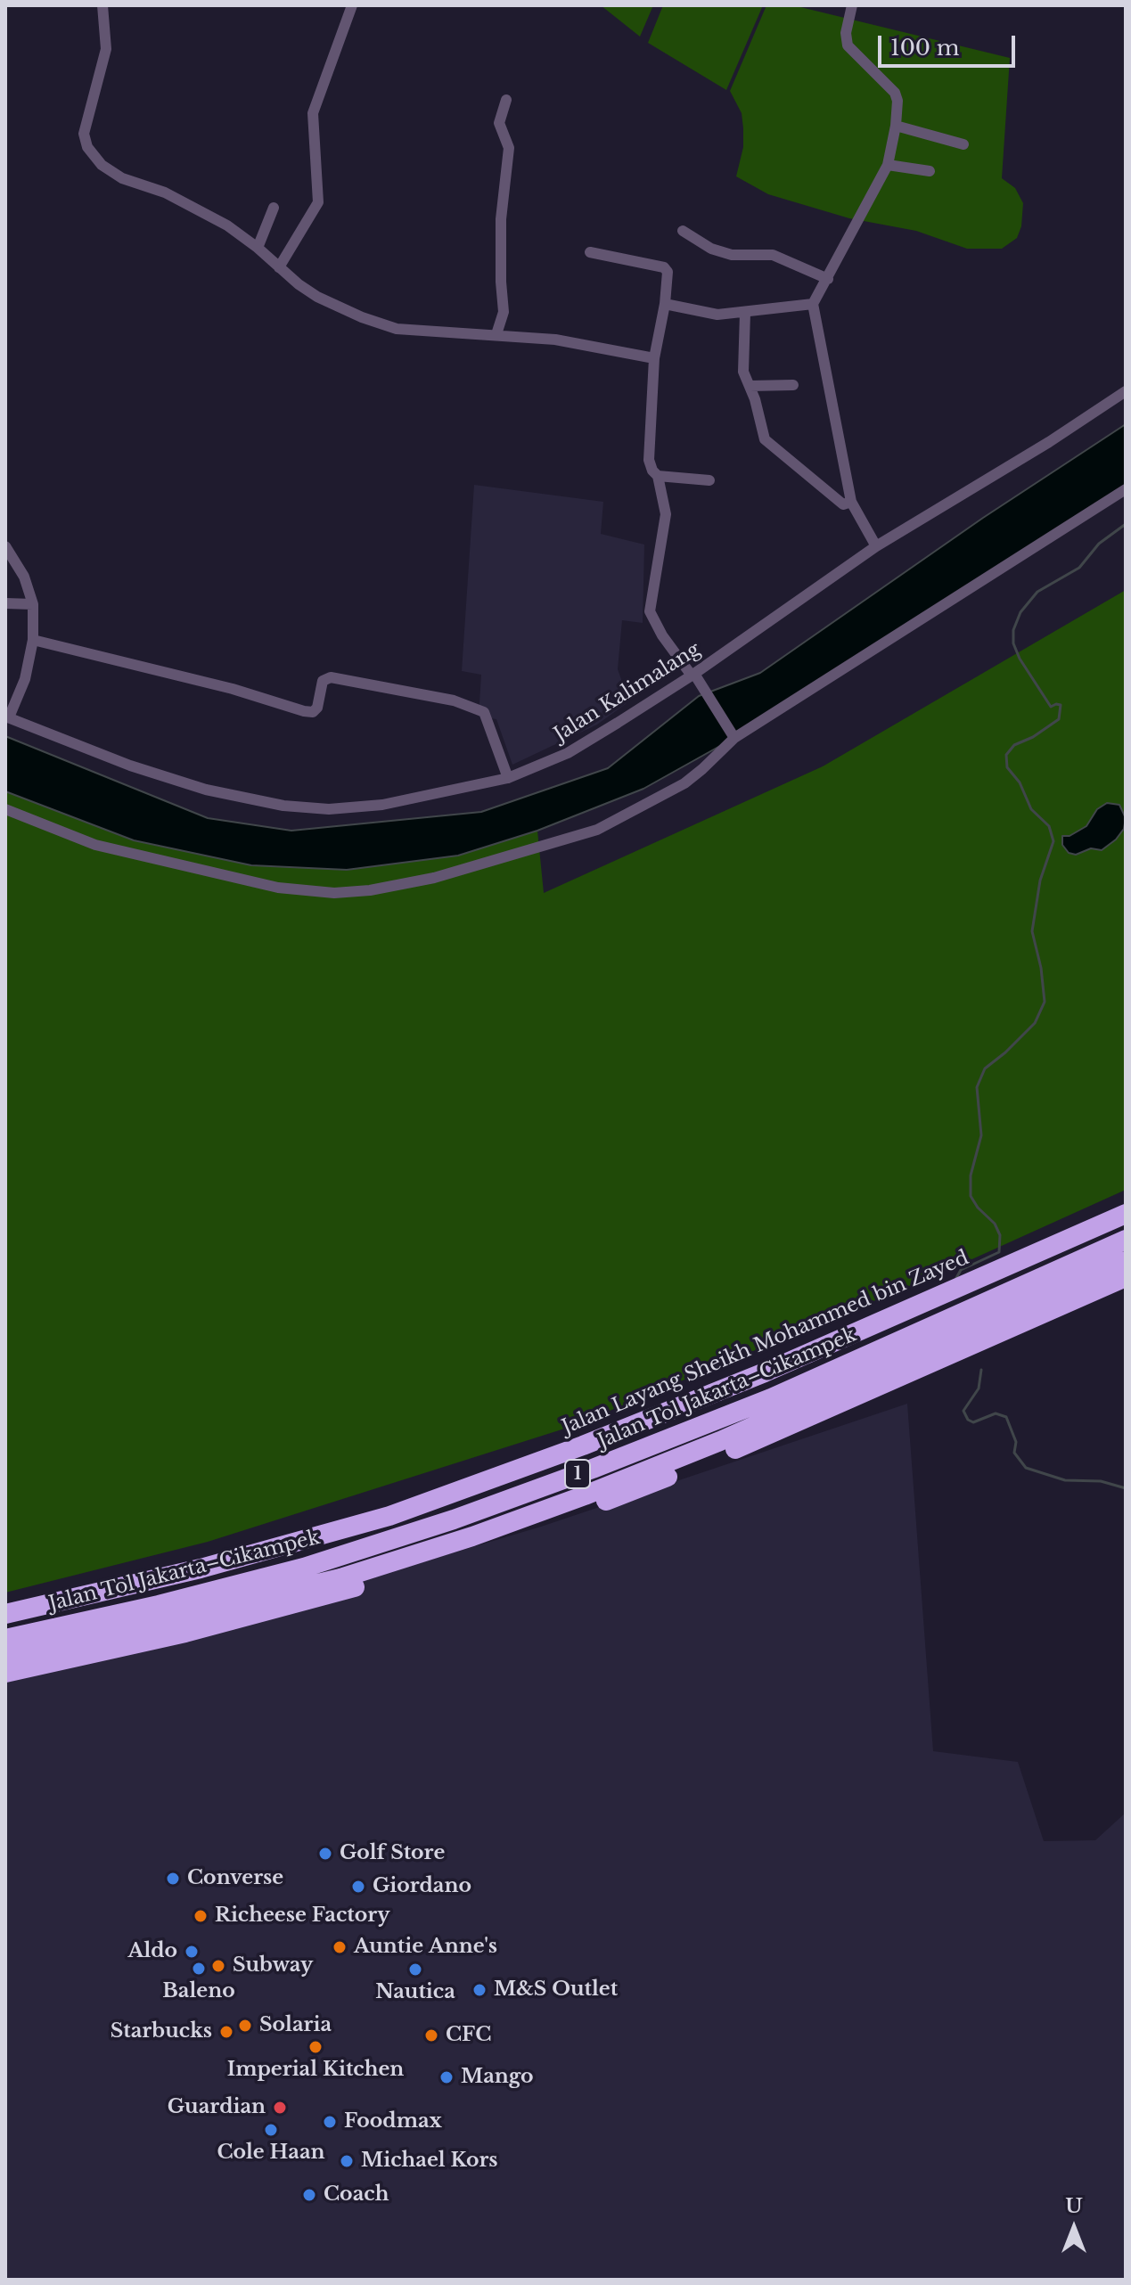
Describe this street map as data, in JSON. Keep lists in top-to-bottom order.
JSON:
{
  "streets": {
    "highway": ["Jalan Layang Sheikh Mohammed bin Zayed", "Jalan Tol Jakarta–Cikampek", "1"],
    "street": ["Jalan Kalimalang"]
  },
  "places": [
    "Golf Store",
    "Converse",
    "Giordano",
    "Richeese Factory",
    "Auntie Anne's",
    "Aldo",
    "Subway",
    "Baleno",
    "Nautica",
    "M&S Outlet",
    "Solaria",
    "Starbucks",
    "CFC",
    "Imperial Kitchen",
    "Mango",
    "Guardian",
    "Foodmax",
    "Cole Haan",
    "Michael Kors",
    "Coach"
  ],
  "scale_bar": "100 m",
  "north": "top"
}
